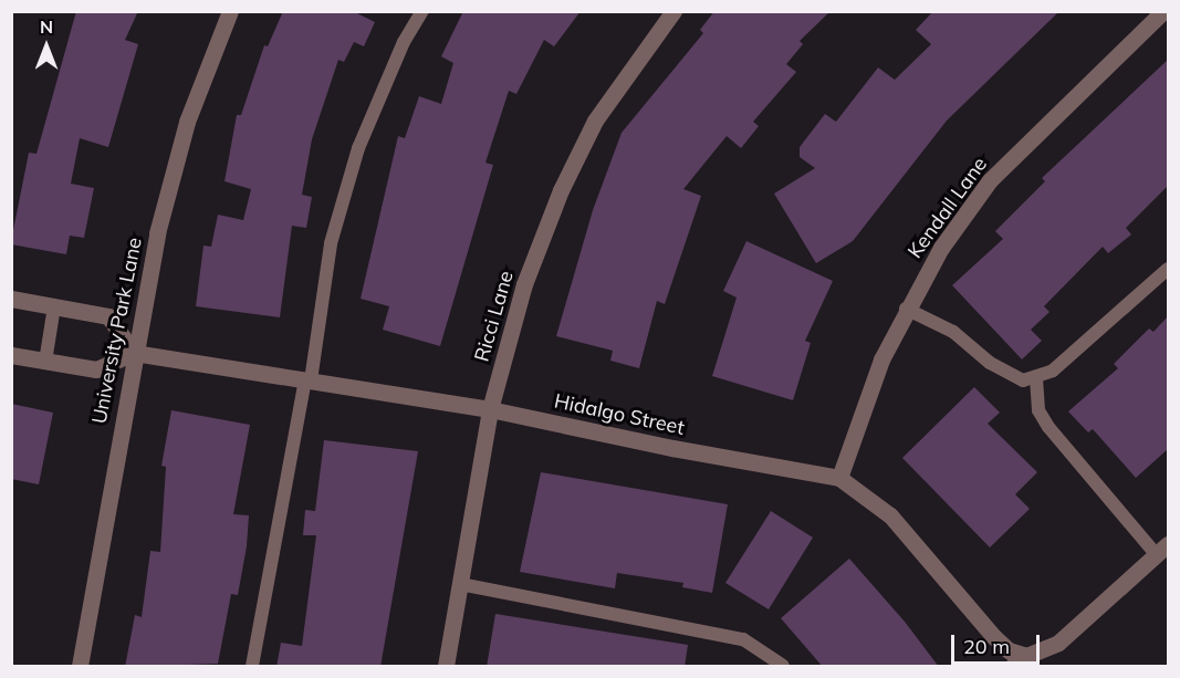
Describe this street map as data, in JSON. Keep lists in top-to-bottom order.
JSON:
{
  "streets": {
    "street": [
      "Kendall Lane",
      "Ricci Lane",
      "University Park Lane",
      "Hidalgo Street"
    ]
  },
  "crossings": [
    ["Kendall Lane", "Hidalgo Street"],
    ["Ricci Lane", "Hidalgo Street"],
    ["University Park Lane", "Hidalgo Street"]
  ],
  "scale_bar": "20 m",
  "north": "top"
}
